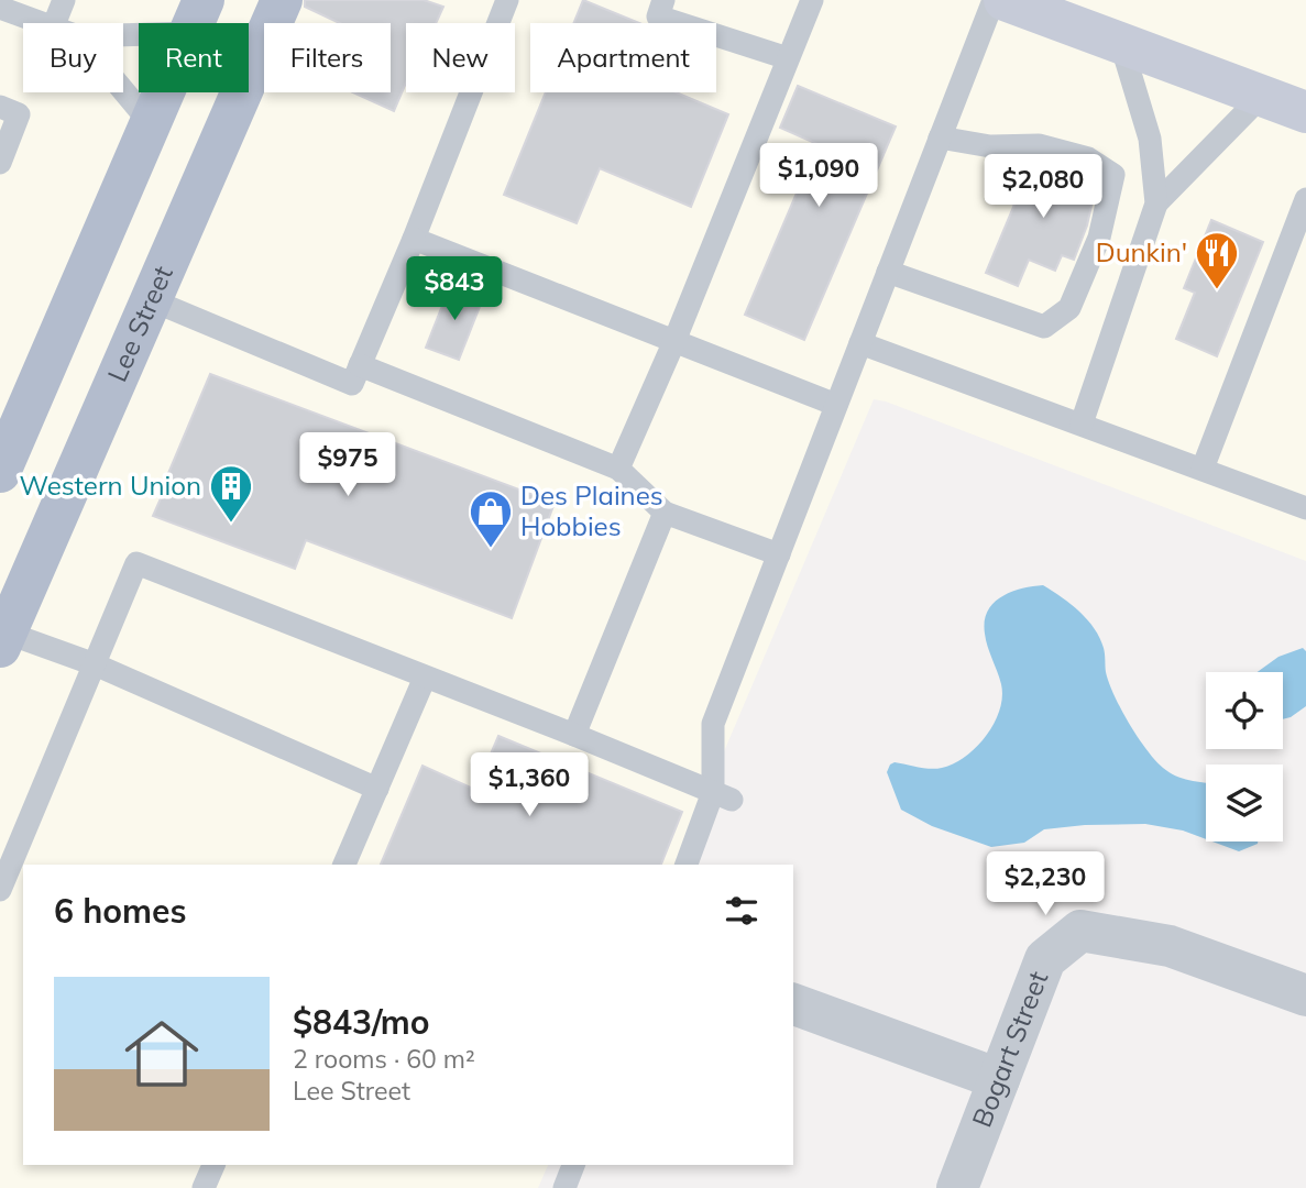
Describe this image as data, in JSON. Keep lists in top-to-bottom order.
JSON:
{
  "streets": {
    "main road": ["Lee Street"],
    "street": ["Bogart Street"]
  },
  "places": {
    "restaurant": ["Dunkin'"],
    "building": ["Western Union"],
    "shop": ["Des Plaines Hobbies"]
  },
  "page": {
    "chip": [
      "Buy",
      "Rent",
      "Filters",
      "New",
      "Apartment"
    ],
    "price": [
      "$1,090",
      "$2,080",
      "$843",
      "$975",
      "$1,360",
      "$2,230"
    ],
    "heading": "6 homes",
    "list": [
      {
        "name": "$843/mo",
        "note": "2 rooms · 60 m² · Lee Street"
      }
    ]
  }
}
